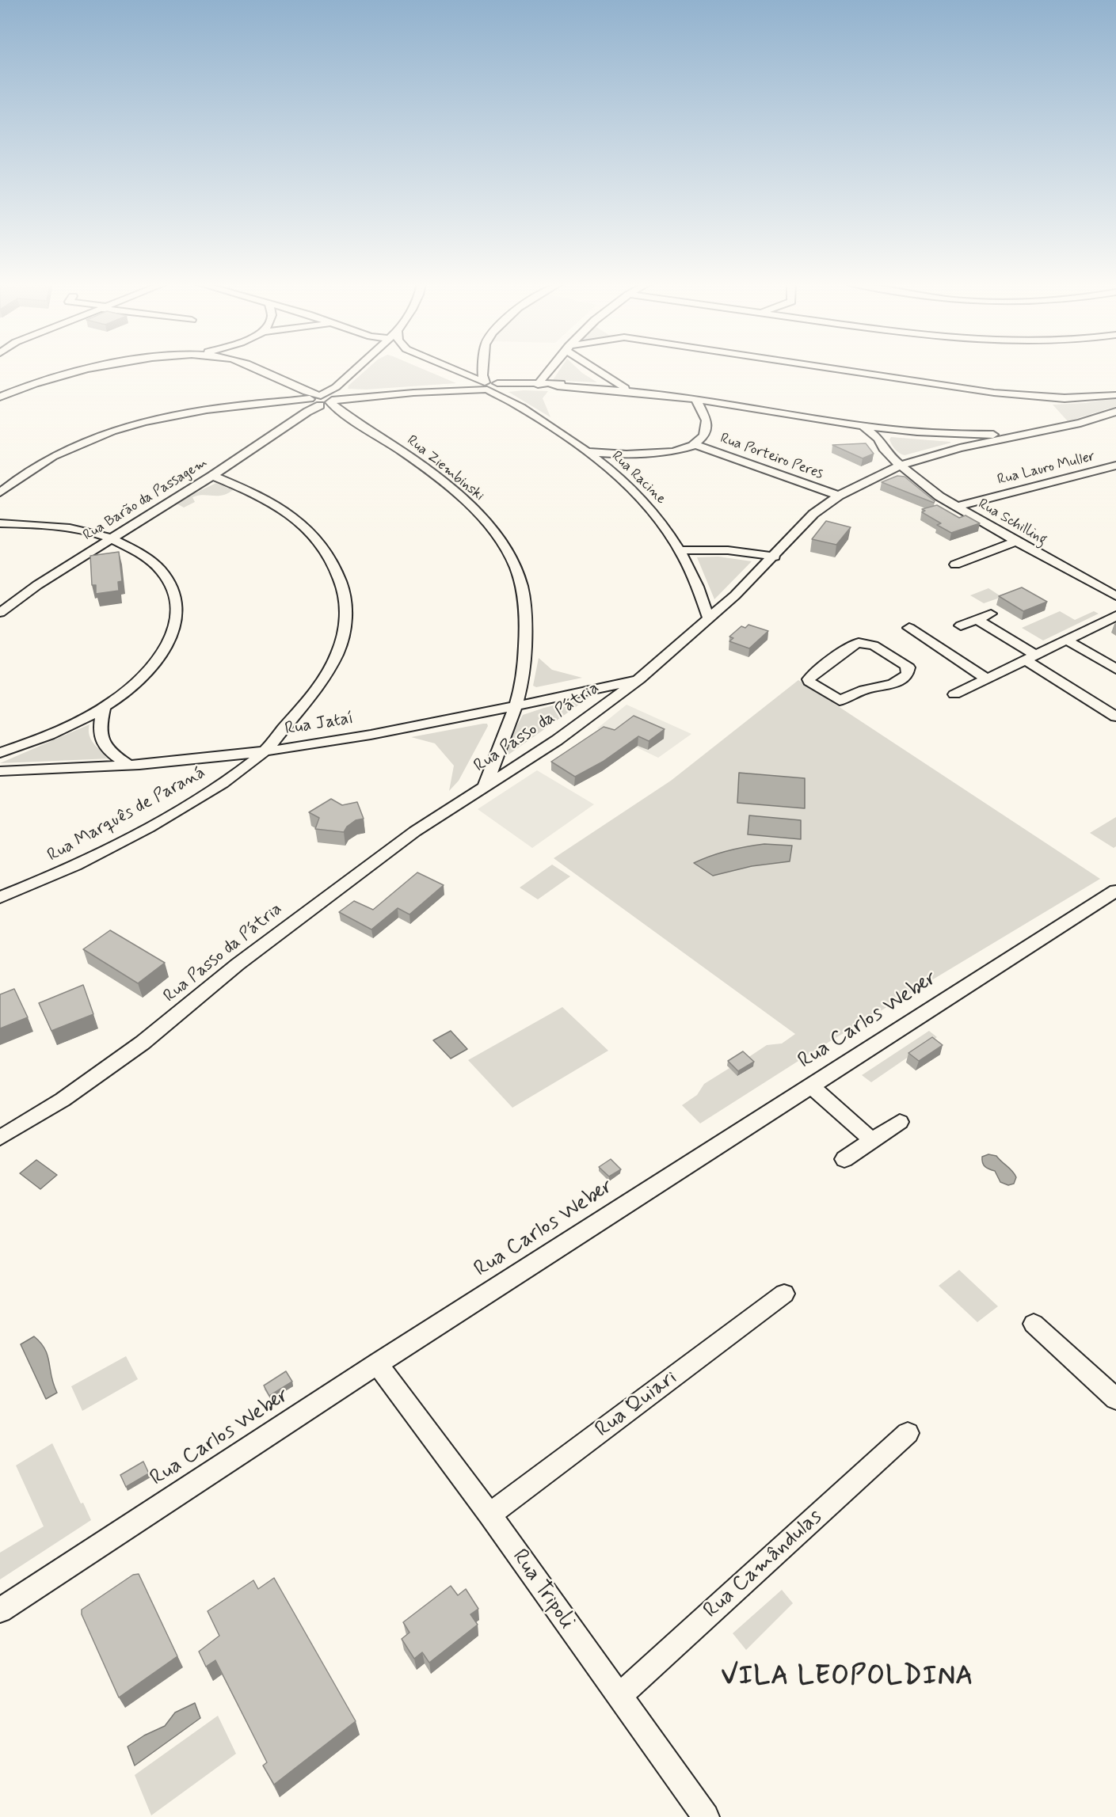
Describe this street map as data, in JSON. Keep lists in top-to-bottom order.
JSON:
{
  "streets": {
    "street": [
      "Rua Porteiro Peres",
      "Rua Ziembinski",
      "Rua Lauro Muller",
      "Rua Racine",
      "Rua Barão da Passagem",
      "Rua Schilling",
      "Rua Jataí",
      "Rua Passo da Pátria",
      "Rua Marquês de Paraná",
      "Rua Carlos Weber",
      "Rua Quiari",
      "Rua Camândulas",
      "Rua Tripoli"
    ]
  },
  "crossings": [
    ["Rua Porteiro Peres", "Rua Passo da Pátria"],
    ["Rua Ziembinski", "Rua Barão da Passagem"],
    ["Rua Ziembinski", "Rua Jataí"],
    ["Rua Ziembinski", "Rua Passo da Pátria"],
    ["Rua Lauro Muller", "Rua Schilling"],
    ["Rua Racine", "Rua Passo da Pátria"],
    ["Rua Barão da Passagem", "Rua Marquês de Paraná"],
    ["Rua Schilling", "Rua Passo da Pátria"],
    ["Rua Jataí", "Rua Passo da Pátria"],
    ["Rua Jataí", "Rua Marquês de Paraná"],
    ["Rua Carlos Weber", "Rua Tripoli"],
    ["Rua Quiari", "Rua Tripoli"],
    ["Rua Camândulas", "Rua Tripoli"]
  ],
  "districts": ["VILA LEOPOLDINA"]
}
